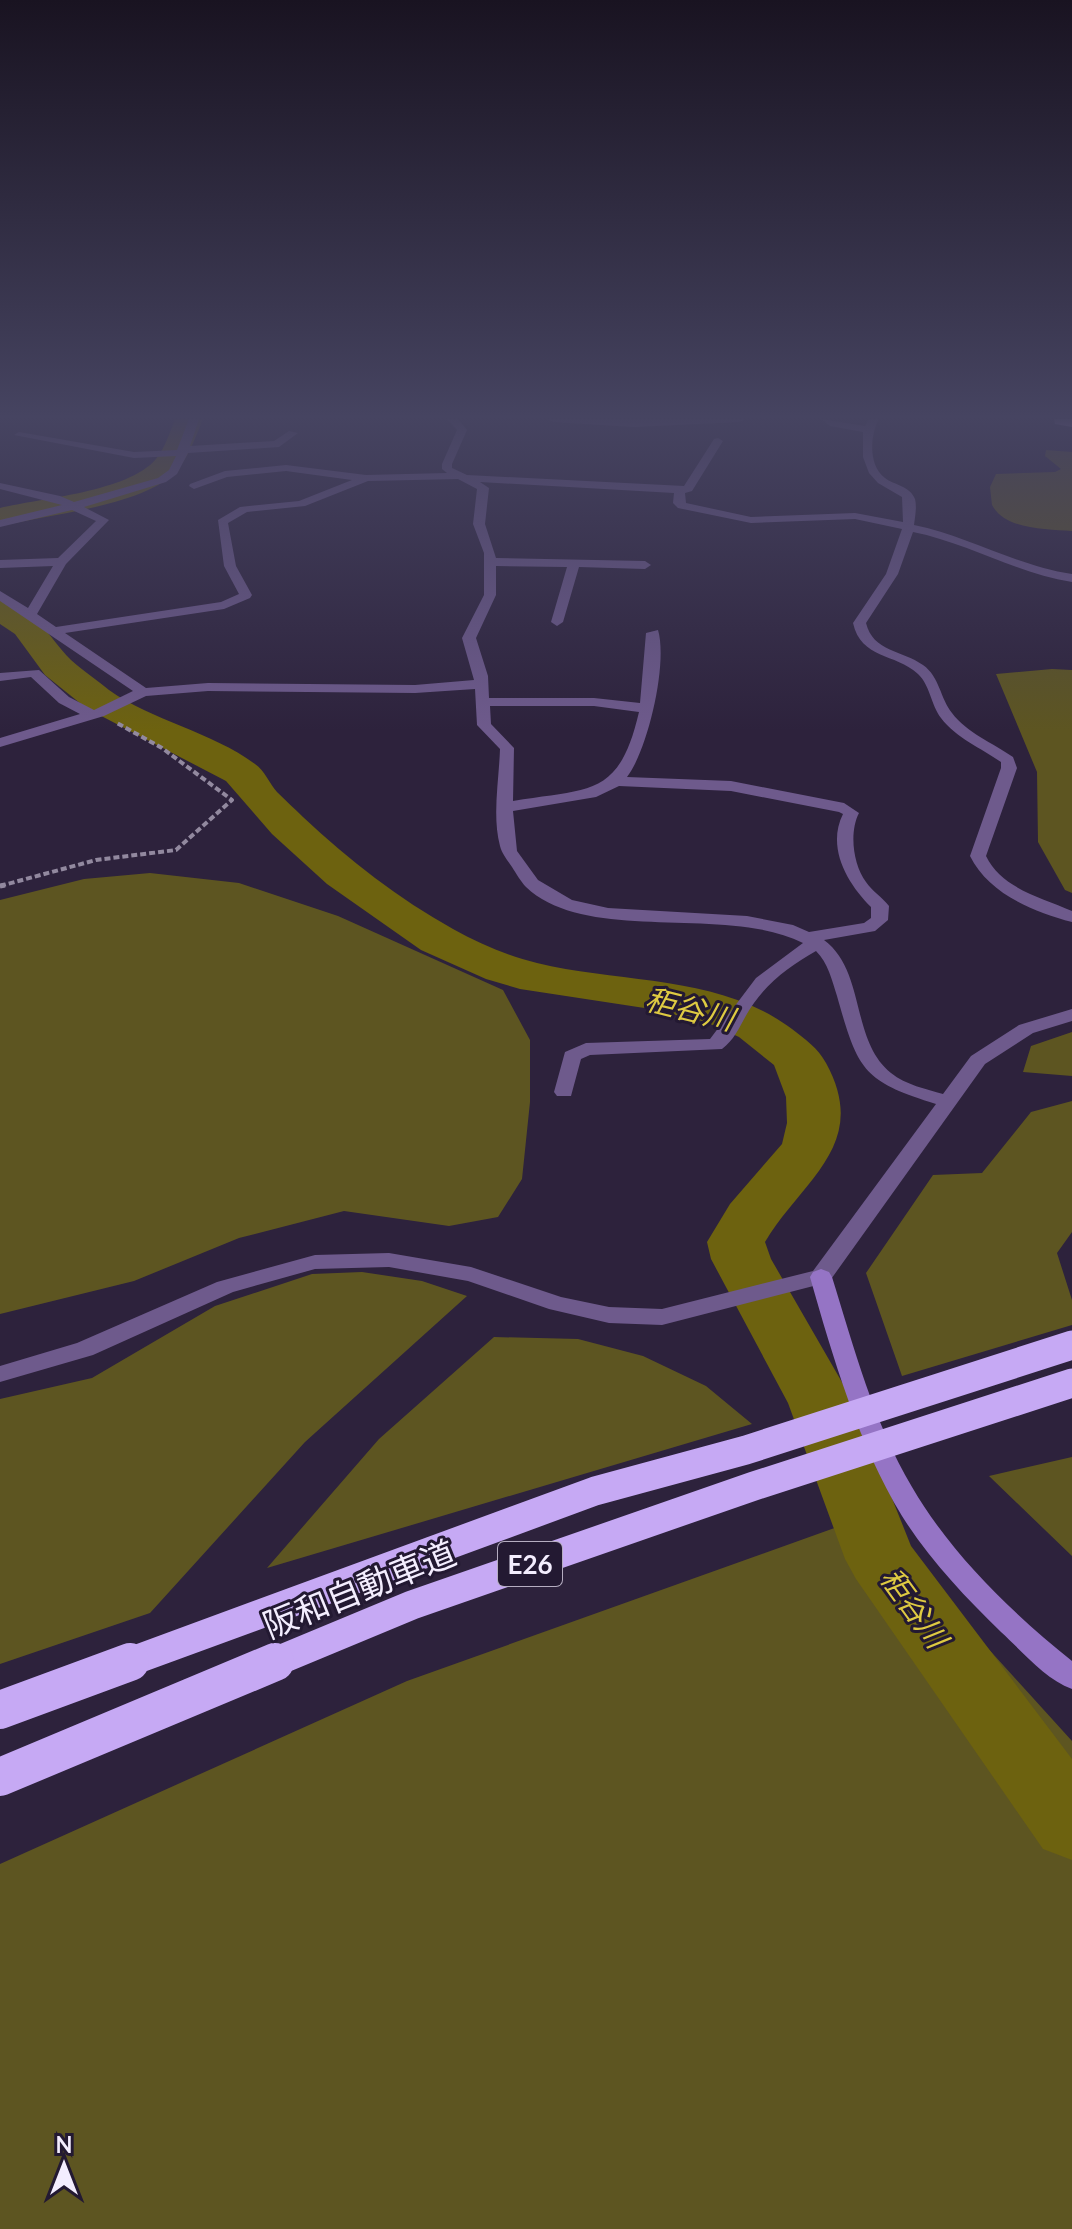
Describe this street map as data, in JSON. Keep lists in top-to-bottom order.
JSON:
{
  "streets": {
    "highway": ["E26", "阪和自動車道"]
  },
  "water": ["秬谷川"],
  "north": "top"
}
